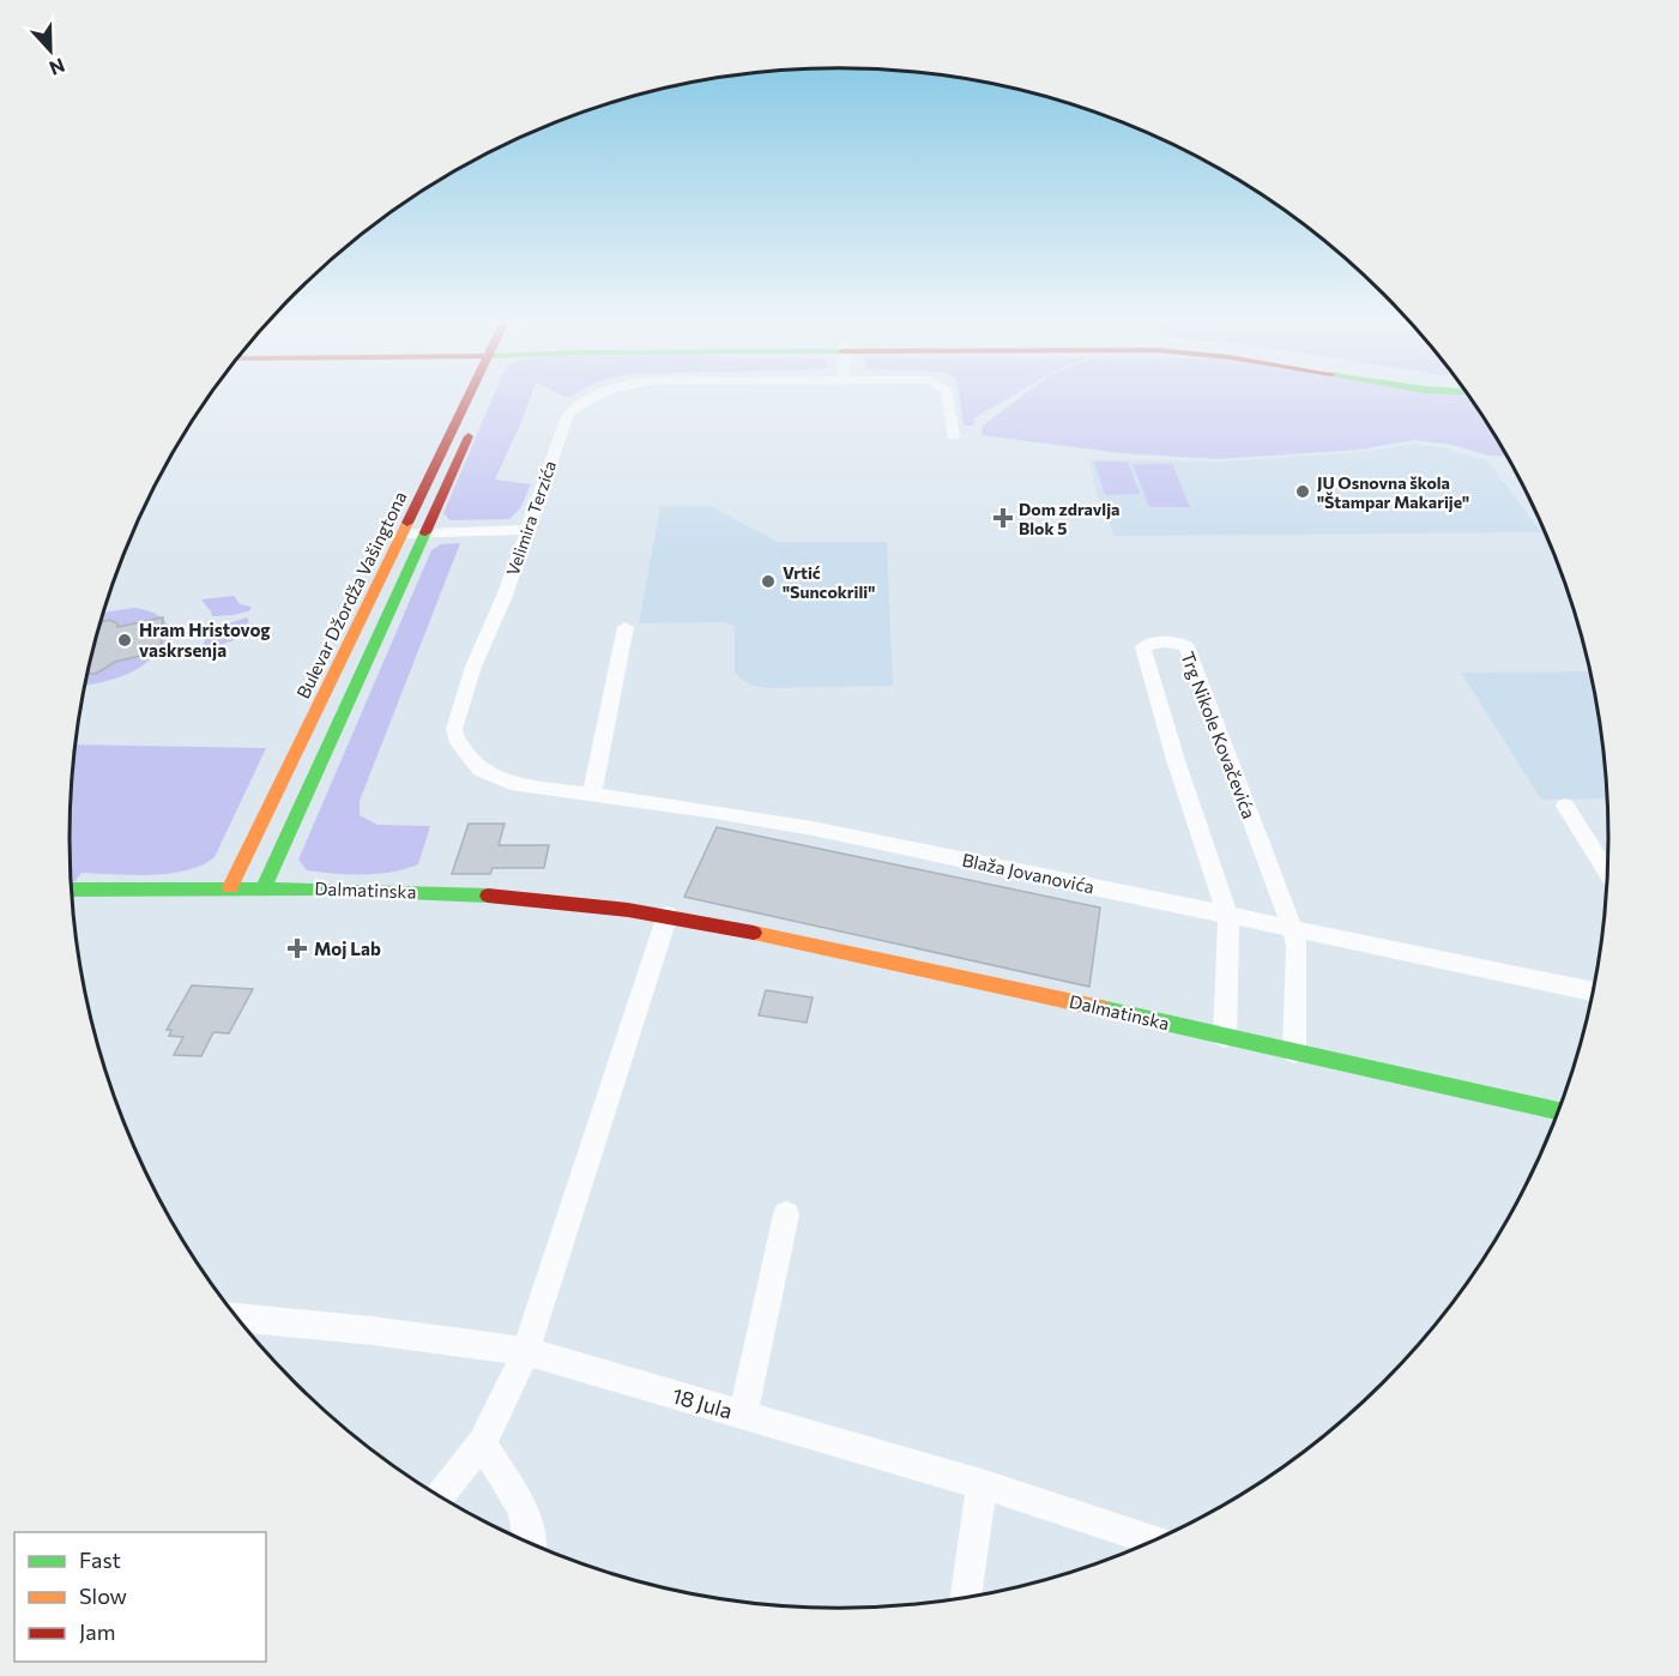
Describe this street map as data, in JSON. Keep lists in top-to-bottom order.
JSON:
{
  "streets": {
    "main road": ["Bulevar Džordža Vašingtona", "Dalmatinska"],
    "street": [
      "Velimira Terzića",
      "Trg Nikole Kovačevića",
      "Blaža Jovanovića",
      "18 Jula"
    ]
  },
  "crossings": [
    ["Velimira Terzića", "Blaža Jovanovića"],
    ["Bulevar Džordža Vašingtona", "Dalmatinska"],
    ["Trg Nikole Kovačevića", "Blaža Jovanovića"]
  ],
  "places": {
    "other": ["JU Osnovna škola \"Štampar Makarije\"", "Vrtić \"Suncokrili\"", "Hram Hristovog vaskrsenja"],
    "health": ["Dom zdravlja Blok 5", "Moj Lab"]
  },
  "legend": ["Fast", "Slow", "Jam"],
  "north": "bottom"
}
